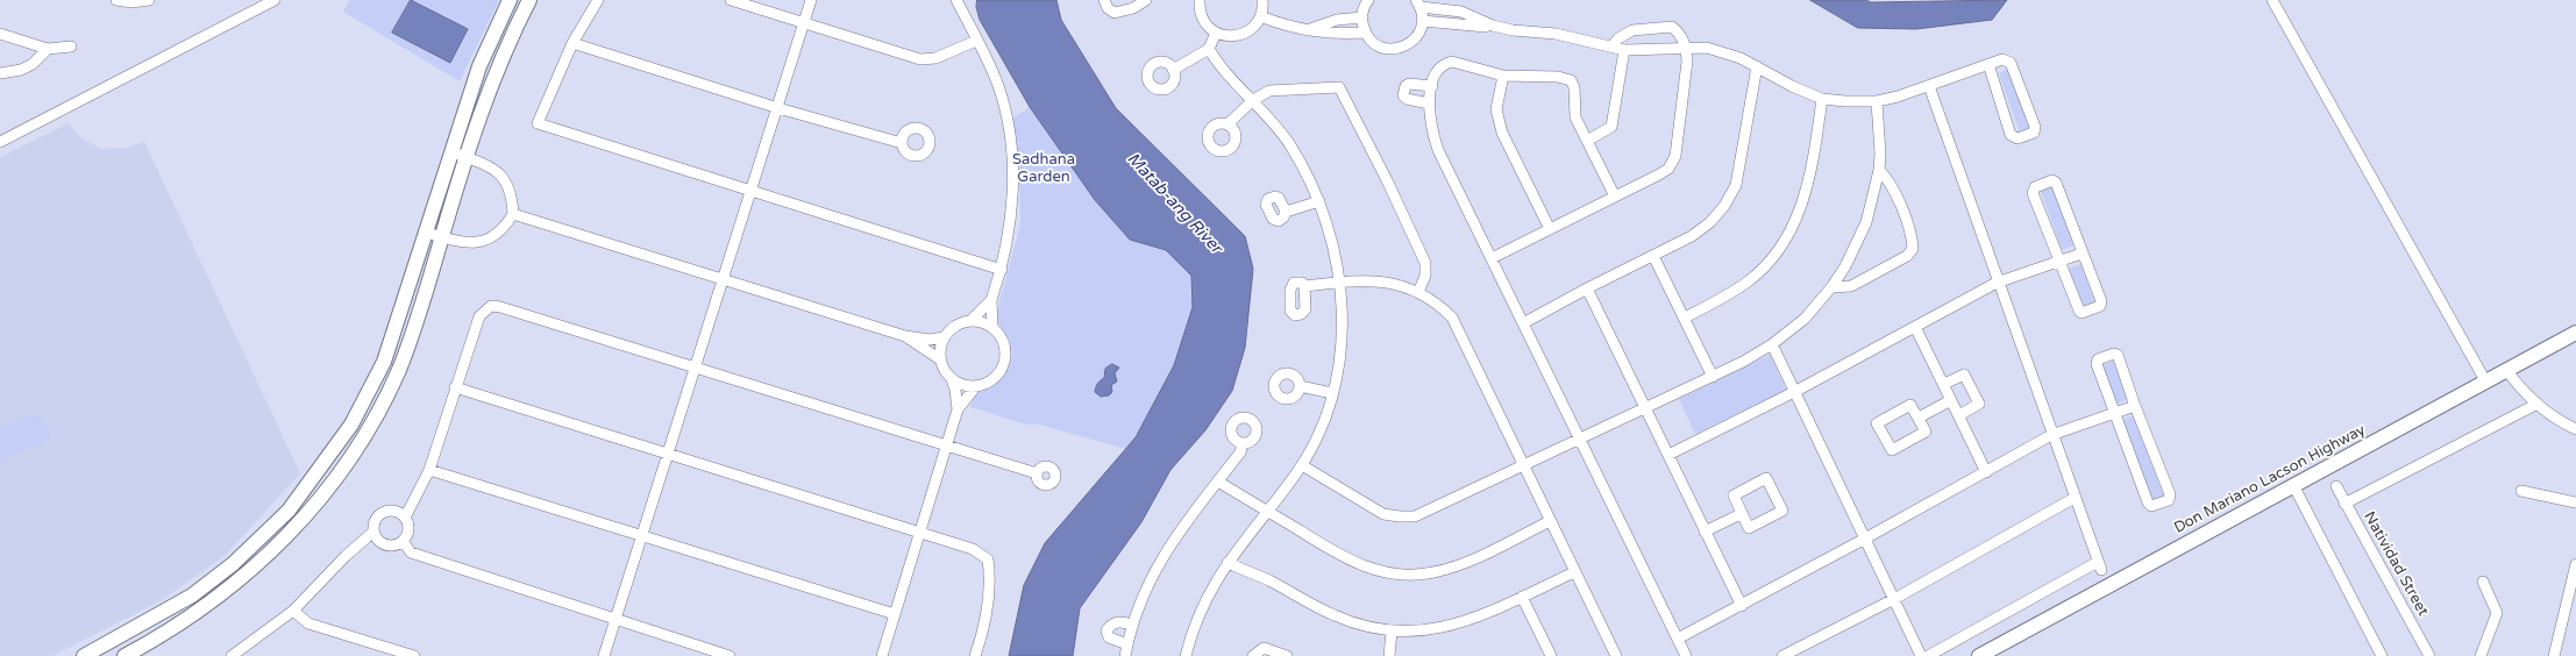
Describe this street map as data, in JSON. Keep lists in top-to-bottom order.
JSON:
{
  "streets": {
    "street": ["Don Mariano Lacson Highway", "Natividad Street"]
  },
  "water": ["Matab-ang River"],
  "parks": ["Sadhana Garden"]
}
